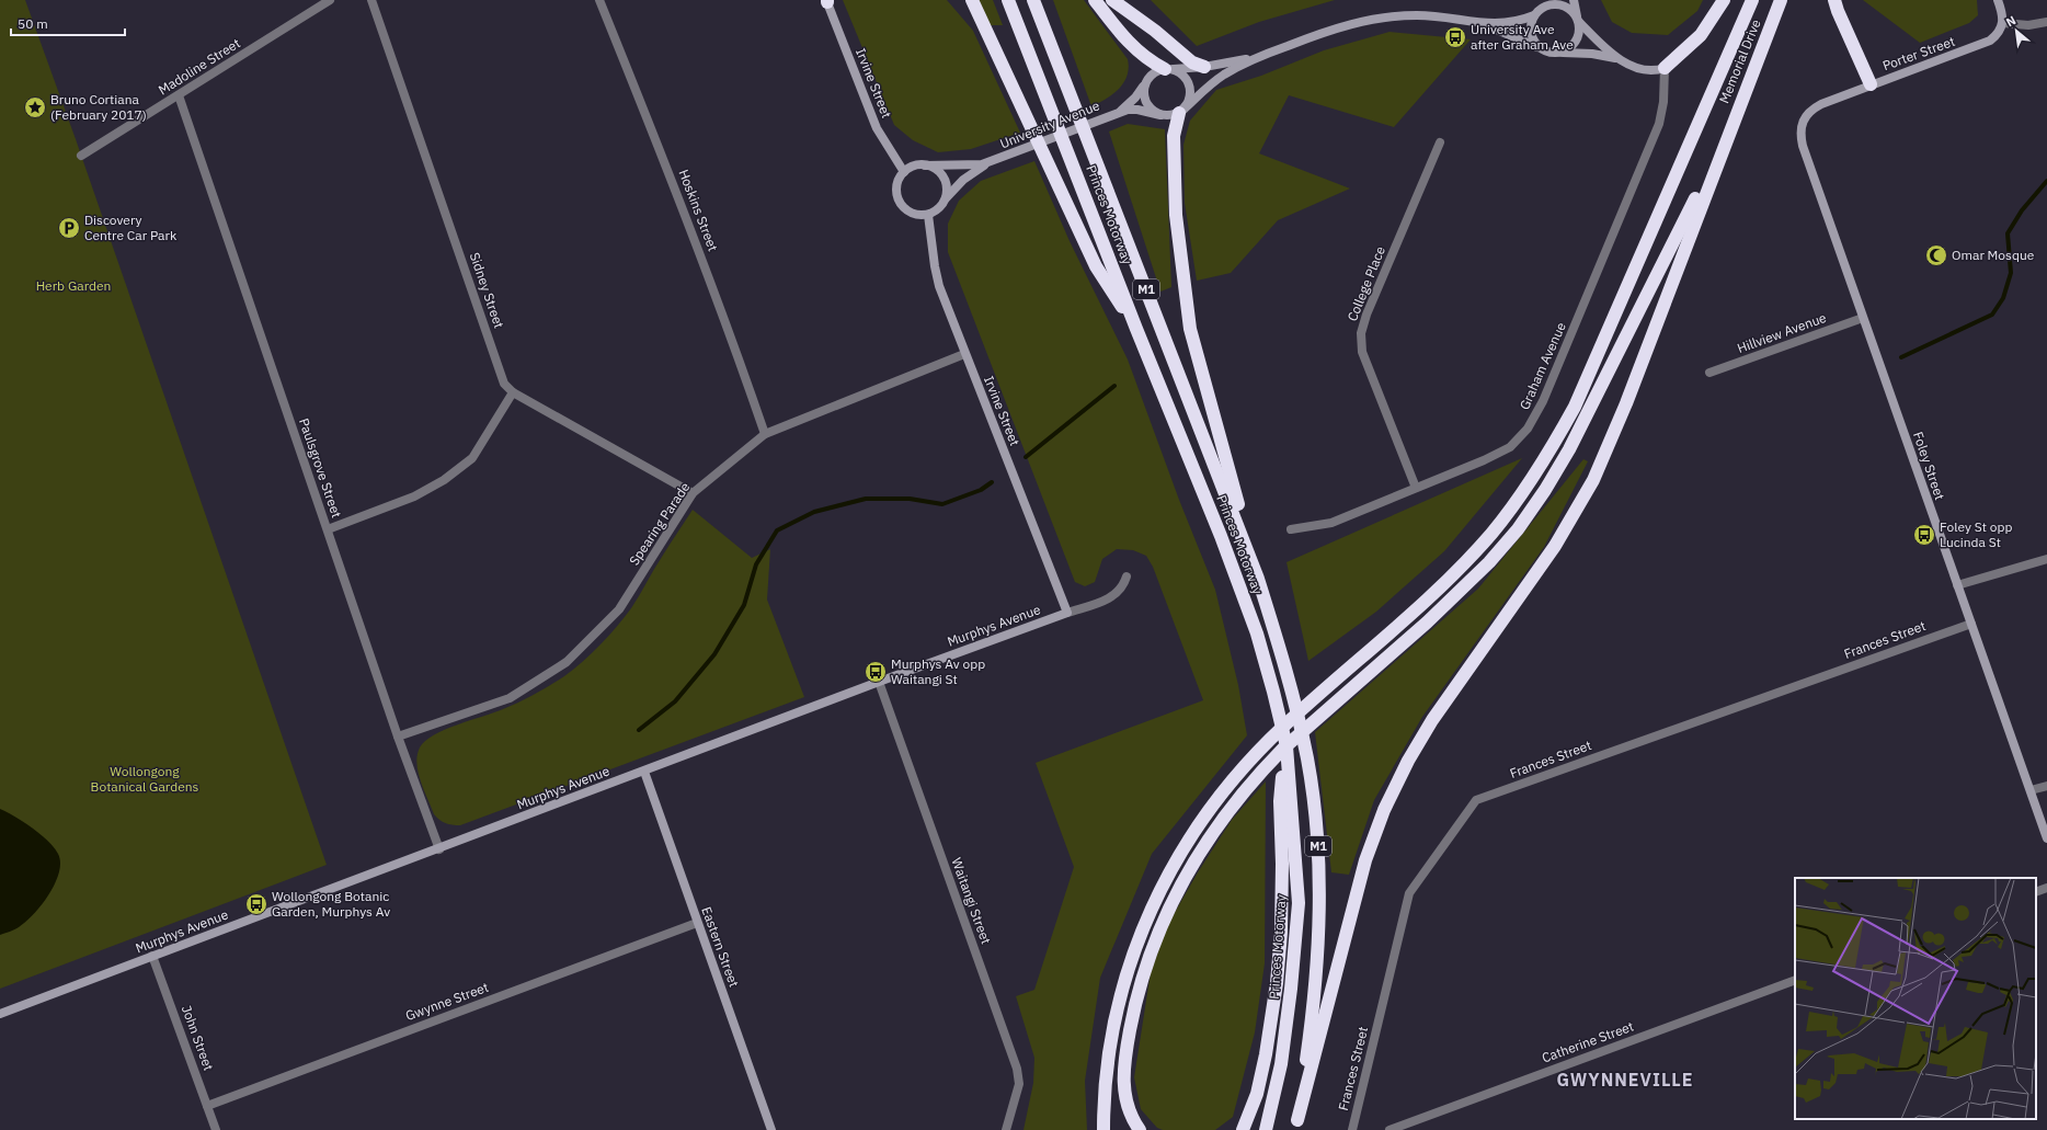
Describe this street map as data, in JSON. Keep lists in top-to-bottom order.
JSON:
{
  "streets": {
    "highway": ["Memorial Drive", "Princes Motorway", "M1"],
    "main road": [
      "Porter Street",
      "Irvine Street",
      "University Avenue",
      "Foley Street",
      "Murphys Avenue",
      "Eastern Street"
    ],
    "street": [
      "Madoline Street",
      "Hoskins Street",
      "College Place",
      "Sidney Street",
      "Hillview Avenue",
      "Graham Avenue",
      "Paulsgrove Street",
      "Spearing Parade",
      "Frances Street",
      "Waitangi Street",
      "Gwynne Street",
      "John Street",
      "Catherine Street"
    ]
  },
  "crossings": [
    ["Porter Street", "Foley Street"],
    ["Madoline Street", "Paulsgrove Street"],
    ["Irvine Street", "University Avenue"],
    ["Irvine Street", "Spearing Parade"],
    ["Irvine Street", "Murphys Avenue"],
    ["Hoskins Street", "Spearing Parade"],
    ["College Place", "Graham Avenue"],
    ["Sidney Street", "Spearing Parade"],
    ["Hillview Avenue", "Foley Street"],
    ["Foley Street", "Frances Street"],
    ["Paulsgrove Street", "Spearing Parade"],
    ["Paulsgrove Street", "Murphys Avenue"],
    ["Murphys Avenue", "Waitangi Street"],
    ["Murphys Avenue", "Eastern Street"],
    ["Murphys Avenue", "John Street"],
    ["Eastern Street", "Gwynne Street"],
    ["Gwynne Street", "John Street"]
  ],
  "districts": ["GWYNNEVILLE"],
  "parks": ["Herb Garden", "Wollongong Botanical Gardens"],
  "places": {
    "bus stop": [
      "University Ave after Graham Ave",
      "Foley St opp Lucinda St",
      "Murphys Av opp Waitangi St",
      "Wollongong Botanic Garden, Murphys Av"
    ],
    "place": ["Bruno Cortiana (February 2017)"],
    "parking": ["Discovery Centre Car Park"],
    "mosque": ["Omar Mosque"]
  },
  "scale_bar": "50 m",
  "north": "top left"
}
